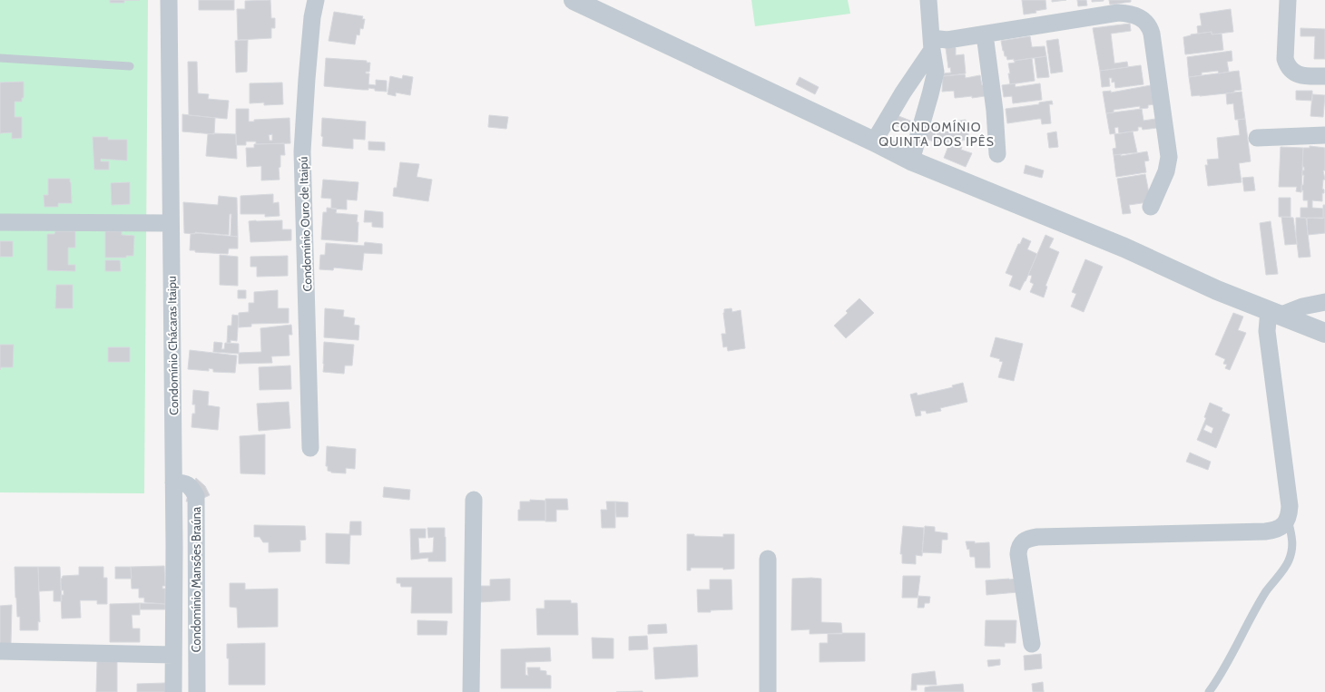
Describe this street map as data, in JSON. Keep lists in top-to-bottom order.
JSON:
{
  "streets": {
    "street": ["Condomínio Ouro de Itaipú", "Condomínio Chácaras Itaipu", "Condomínio Mansões Braúna"]
  },
  "crossings": [
    ["Condomínio Chácaras Itaipu", "Condomínio Mansões Braúna"]
  ],
  "districts": ["CONDOMÍNIO QUINTA DOS IPÊS"]
}
